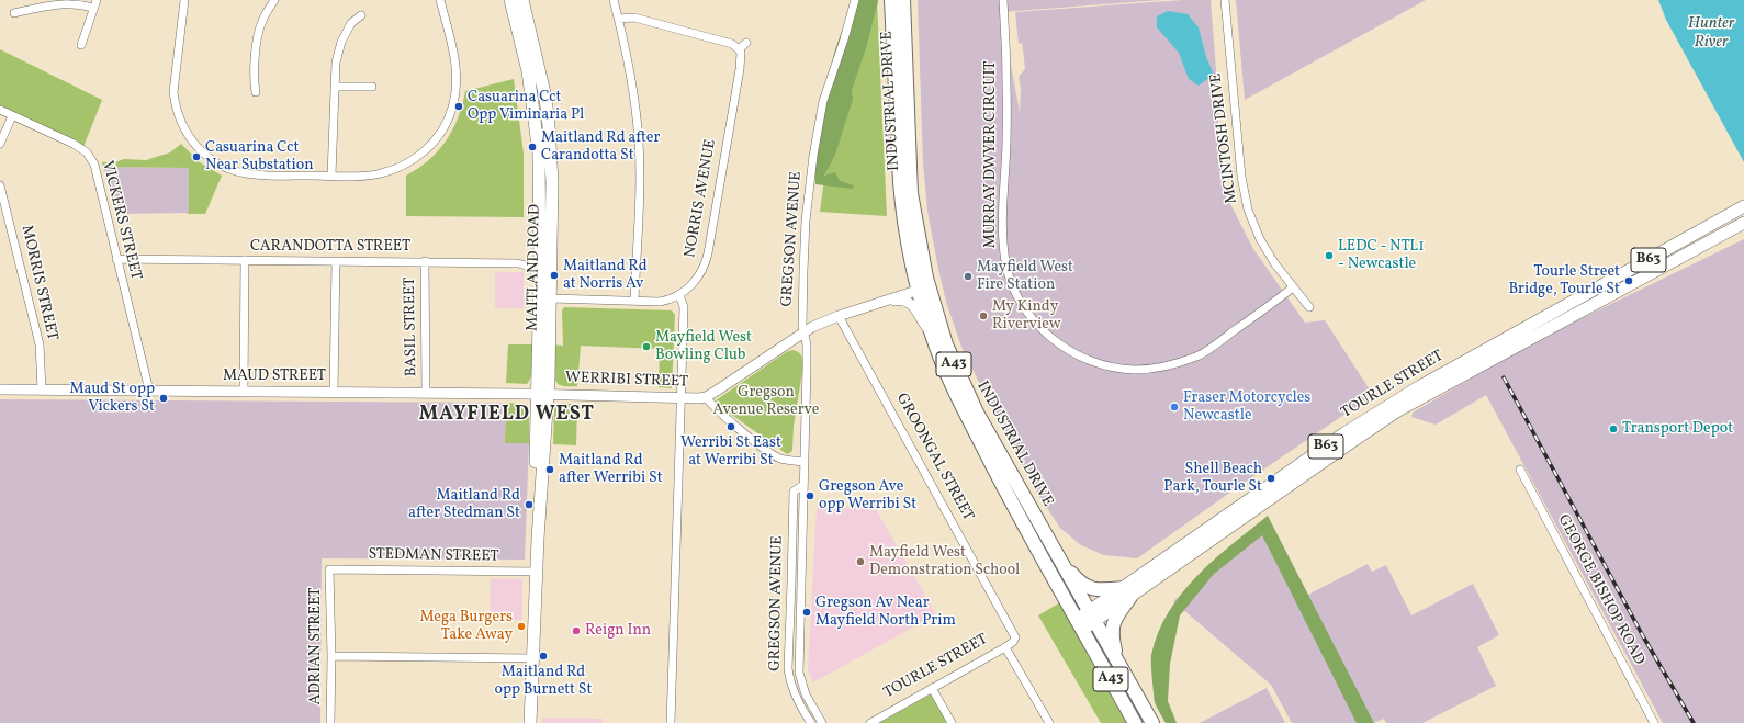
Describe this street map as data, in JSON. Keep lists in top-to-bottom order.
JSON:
{
  "streets": {
    "highway": ["INDUSTRIAL DRIVE", "B63", "A43"],
    "main road": [
      "MAITLAND ROAD",
      "MAUD STREET",
      "WERRIBI STREET",
      "TOURLE STREET"
    ],
    "street": [
      "MCINTOSH DRIVE",
      "MURRAY DWYER CIRCUIT",
      "NORRIS AVENUE",
      "VICKERS STREET",
      "GREGSON AVENUE",
      "CARANDOTTA STREET",
      "MORRIS STREET",
      "BASIL STREET",
      "GROONGAL STREET",
      "STEDMAN STREET",
      "GEORGE BISHOP ROAD",
      "ADRIAN STREET"
    ]
  },
  "crossings": [
    ["INDUSTRIAL DRIVE", "B63"],
    ["INDUSTRIAL DRIVE", "TOURLE STREET"],
    ["MCINTOSH DRIVE", "MURRAY DWYER CIRCUIT"],
    ["NORRIS AVENUE", "MAITLAND ROAD"],
    ["VICKERS STREET", "CARANDOTTA STREET"],
    ["VICKERS STREET", "MAUD STREET"],
    ["CARANDOTTA STREET", "MAITLAND ROAD"],
    ["CARANDOTTA STREET", "BASIL STREET"],
    ["B63", "TOURLE STREET"],
    ["MAITLAND ROAD", "MAUD STREET"],
    ["MAITLAND ROAD", "WERRIBI STREET"],
    ["MAITLAND ROAD", "STEDMAN STREET"],
    ["MORRIS STREET", "MAUD STREET"],
    ["BASIL STREET", "MAUD STREET"],
    ["MAUD STREET", "WERRIBI STREET"],
    ["TOURLE STREET", "GROONGAL STREET"],
    ["STEDMAN STREET", "ADRIAN STREET"]
  ],
  "districts": ["MAYFIELD WEST"],
  "water": ["Hunter River"],
  "parks": ["Gregson Avenue Reserve"],
  "places": [
    "Casuarina Cct Opp Viminaria Pl",
    "Maitland Rd after Carandotta St",
    "Casuarina Cct Near Substation",
    "LEDC - NTL1 - Newcastle",
    "Maitland Rd at Norris Av",
    "Mayfield West Fire Station",
    "Tourle Street Bridge, Tourle St",
    "My Kindy Riverview",
    "Mayfield West Bowling Club",
    "Maud St opp Vickers St",
    "Fraser Motorcycles Newcastle",
    "Werribi St East at Werribi St",
    "Transport Depot",
    "Maitland Rd after Werribi St",
    "Shell Beach Park, Tourle St",
    "Gregson Ave opp Werribi St",
    "Maitland Rd after Stedman St",
    "Mayfield West Demonstration School",
    "Gregson Av Near Mayfield North Prim",
    "Mega Burgers Take Away",
    "Reign Inn",
    "Maitland Rd opp Burnett St"
  ]
}
